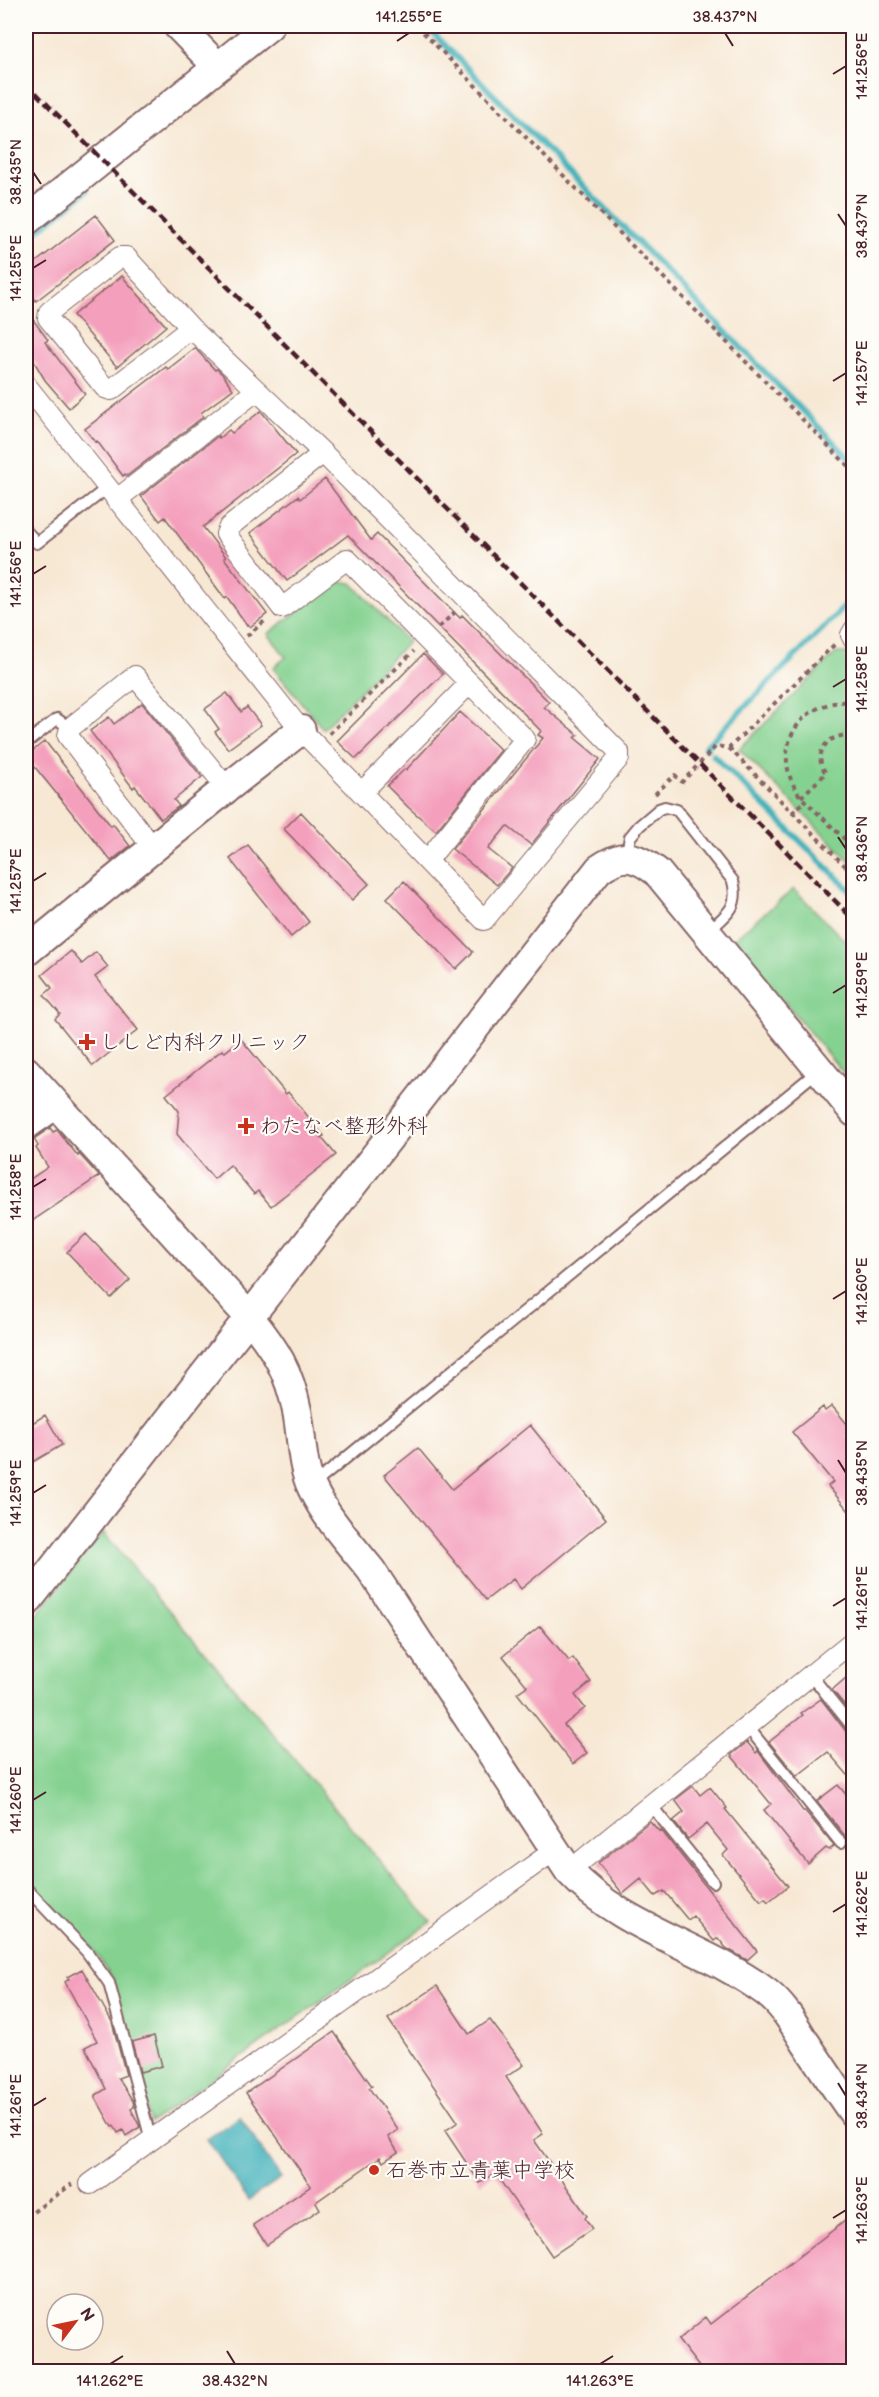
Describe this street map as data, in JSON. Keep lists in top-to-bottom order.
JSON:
{
  "places": {
    "health": ["ししど内科クリニック", "わたなべ整形外科"],
    "other": ["石巻市立青葉中学校"]
  },
  "north": "top right",
  "coordinates": [
    "141.255°E",
    "38.437°N",
    "141.256°E",
    "38.435°N",
    "141.257°E",
    "141.258°E",
    "38.436°N",
    "141.259°E",
    "141.260°E",
    "141.261°E",
    "141.262°E",
    "38.434°N",
    "141.263°E",
    "38.432°N"
  ]
}
